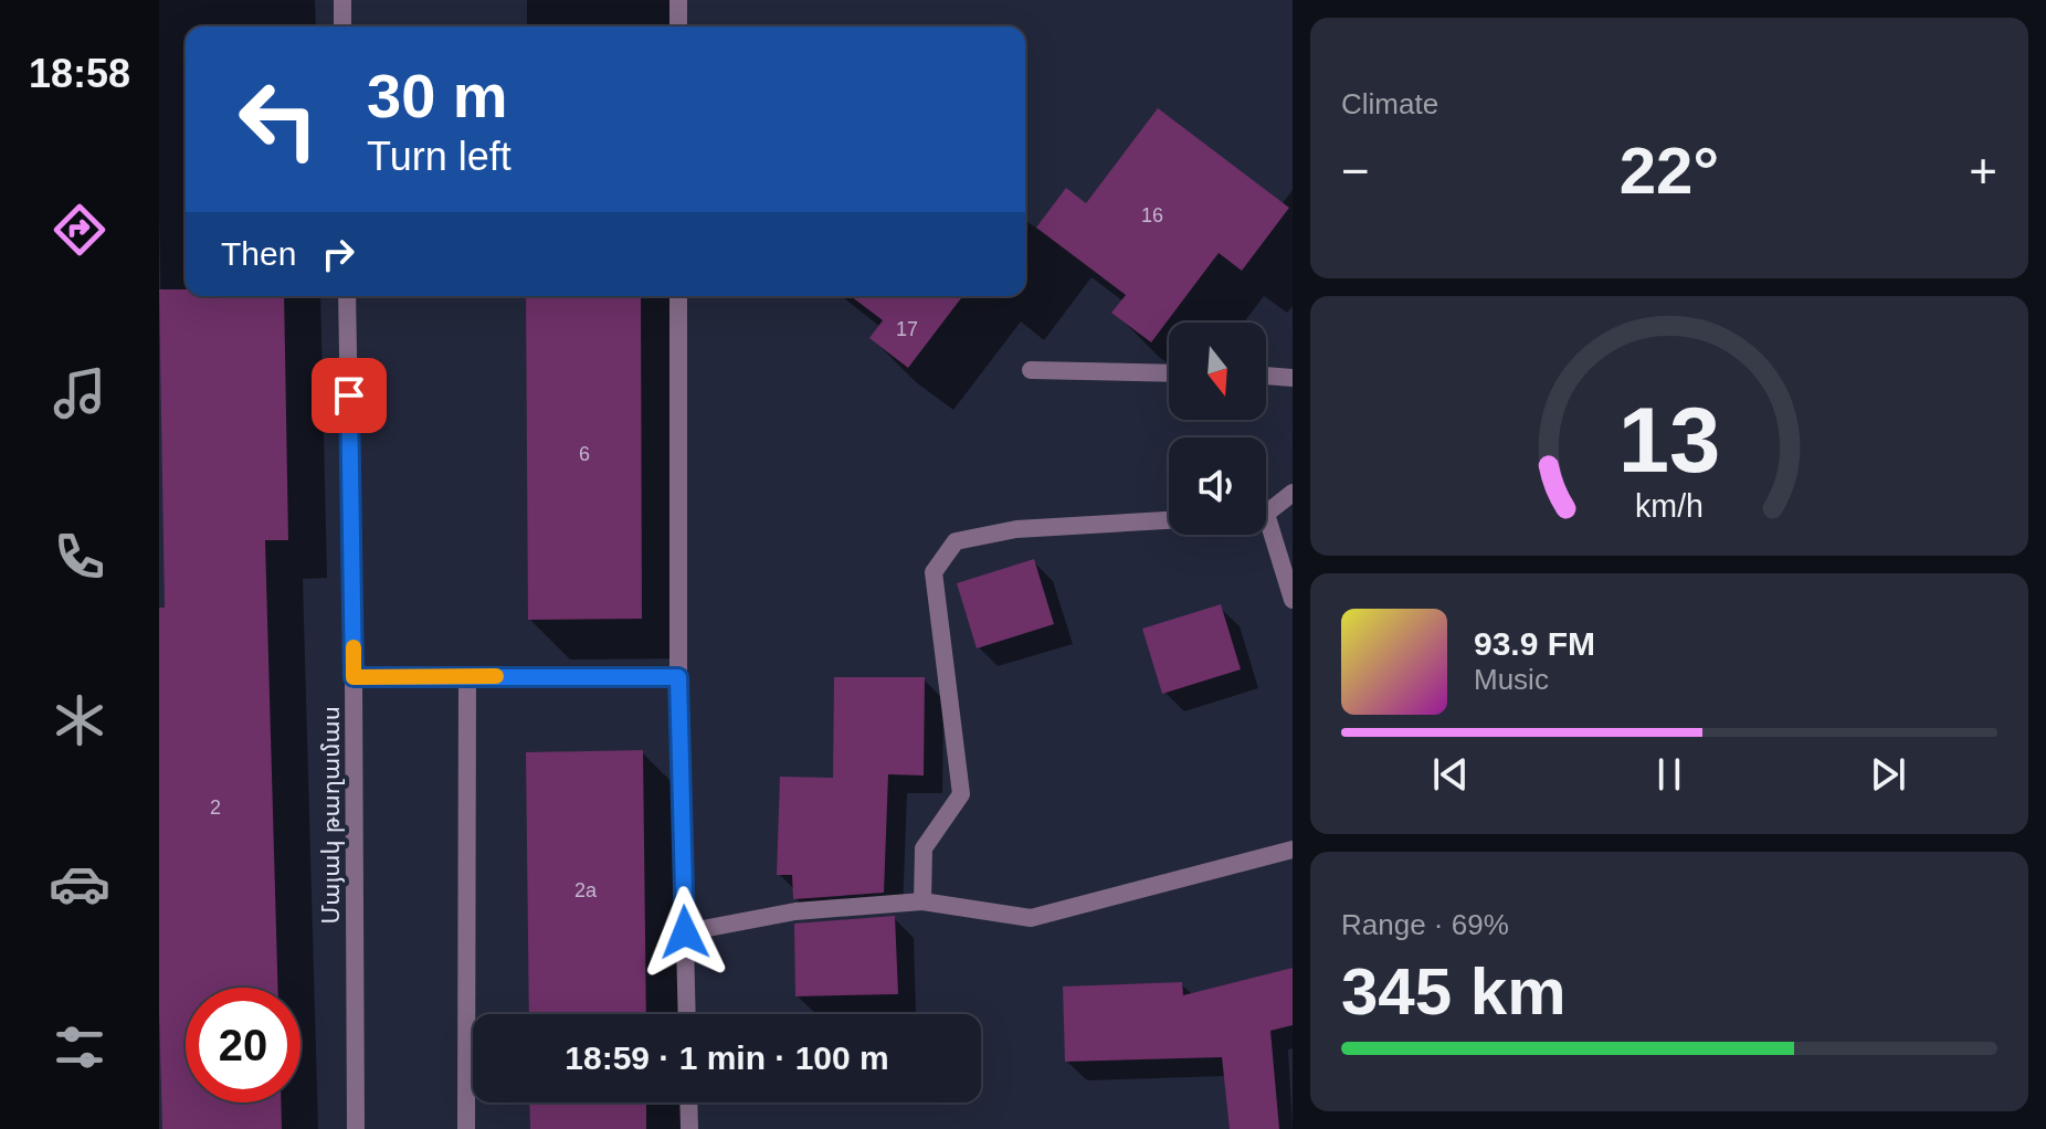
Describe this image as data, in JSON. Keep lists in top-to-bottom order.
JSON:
{
  "streets": {
    "street": ["Մայակ թաղամաս"]
  },
  "house_numbers": [
    "16",
    "17",
    "6",
    "2",
    "2a"
  ],
  "north": "bottom",
  "page": {
    "tabs": "18:58",
    "tile": [
      "Climate",
      ["Range · 69%", "345 km"]
    ],
    "turn": ["30 m", "Turn left"],
    "heat": ["−", "22°", "+"],
    "then": "Then",
    "song": ["93.9 FM", "Music"],
    "limit": "20",
    "trip": "18:59 · 1 min · 100 m",
    "gauge": ["13", "km/h"]
  }
}
